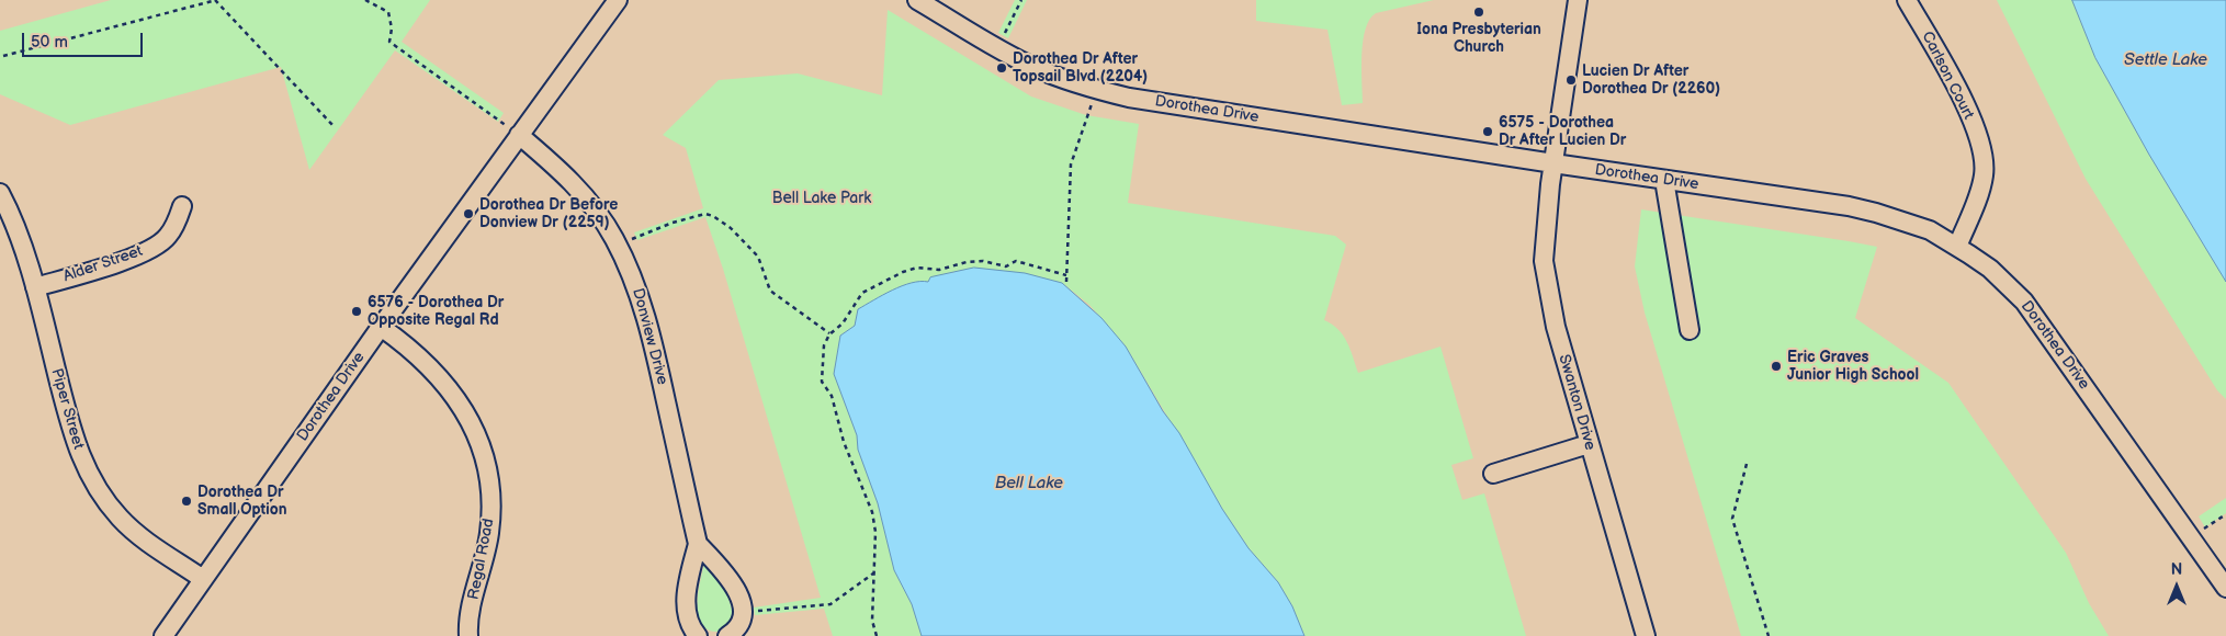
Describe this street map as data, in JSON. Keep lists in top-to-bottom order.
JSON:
{
  "streets": {
    "street": [
      "Carlson Court",
      "Dorothea Drive",
      "Alder Street",
      "Donview Drive",
      "Swanton Drive",
      "Piper Street",
      "Regal Road"
    ]
  },
  "crossings": [
    ["Carlson Court", "Dorothea Drive"],
    ["Dorothea Drive", "Donview Drive"],
    ["Dorothea Drive", "Swanton Drive"],
    ["Dorothea Drive", "Piper Street"],
    ["Dorothea Drive", "Regal Road"],
    ["Alder Street", "Piper Street"]
  ],
  "water": ["Settle Lake", "Bell Lake"],
  "parks": ["Bell Lake Park"],
  "places": [
    "Iona Presbyterian Church",
    "Dorothea Dr After Topsail Blvd (2204)",
    "Lucien Dr After Dorothea Dr (2260)",
    "6575 - Dorothea Dr After Lucien Dr",
    "Dorothea Dr Before Donview Dr (2259)",
    "6576 - Dorothea Dr Opposite Regal Rd",
    "Eric Graves Junior High School",
    "Dorothea Dr Small Option"
  ],
  "scale_bar": "50 m",
  "north": "top"
}
